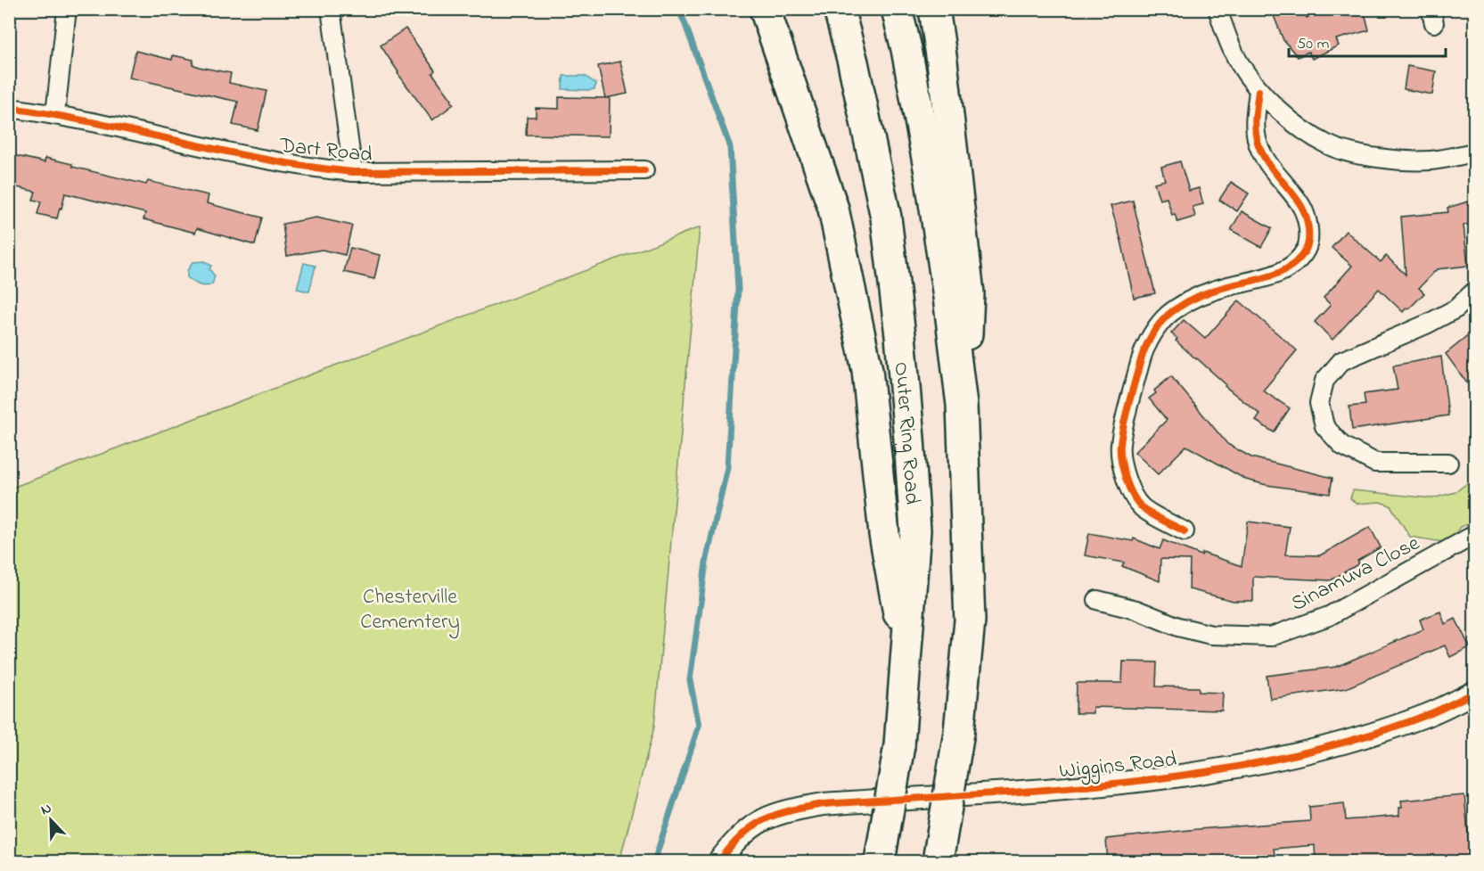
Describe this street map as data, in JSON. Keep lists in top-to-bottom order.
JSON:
{
  "streets": {
    "highway": ["Outer Ring Road"],
    "street": ["Dart Road", "Sinamuva Close", "Wiggins Road"]
  },
  "parks": ["Chesterville Cememtery"],
  "scale_bar": "50 m",
  "north": "top left"
}
